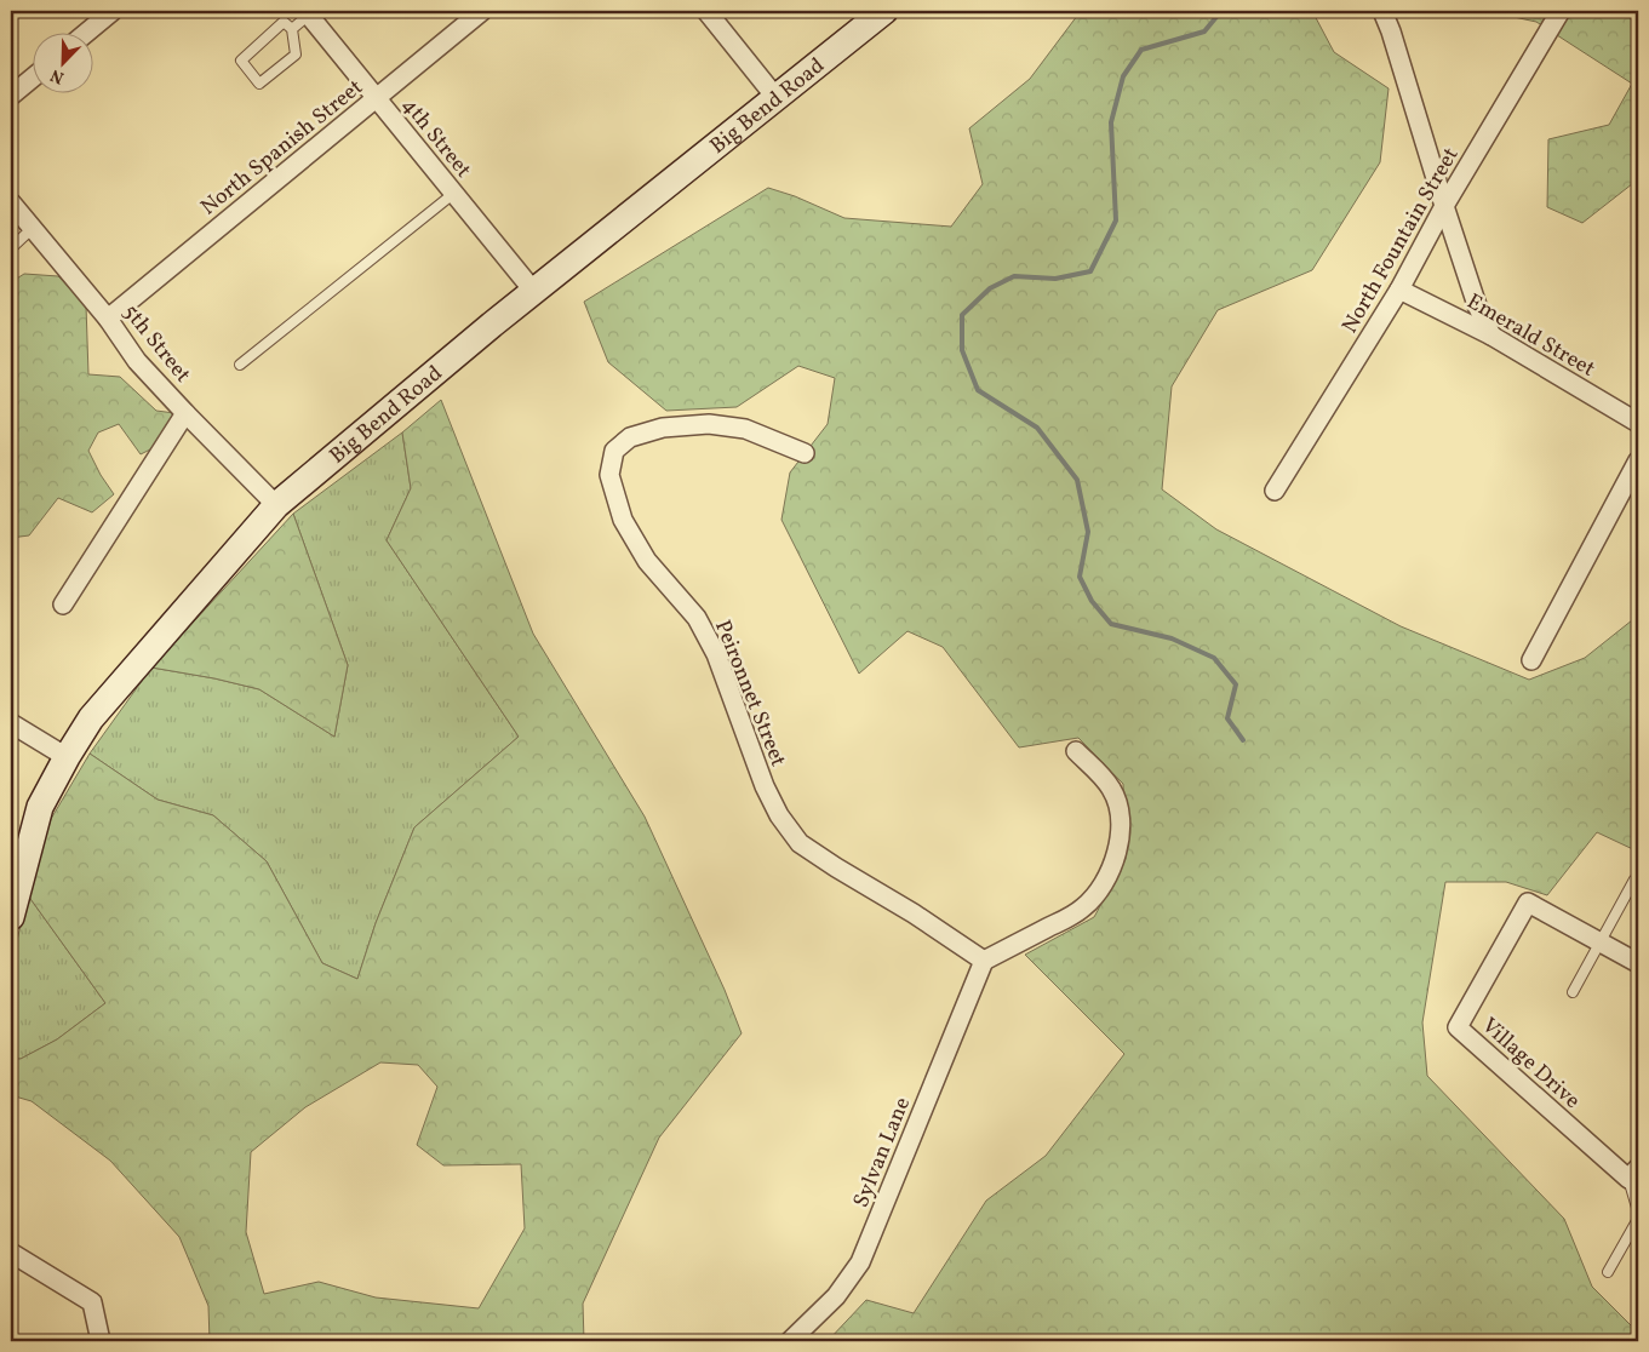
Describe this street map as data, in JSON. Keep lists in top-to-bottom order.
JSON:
{
  "streets": {
    "main road": ["Big Bend Road"],
    "street": [
      "4th Street",
      "North Spanish Street",
      "North Fountain Street",
      "Emerald Street",
      "5th Street",
      "Peironnet Street",
      "Village Drive",
      "Sylvan Lane"
    ]
  },
  "crossings": [
    ["Big Bend Road", "4th Street"],
    ["Big Bend Road", "5th Street"],
    ["4th Street", "North Spanish Street"],
    ["North Spanish Street", "5th Street"],
    ["North Fountain Street", "Emerald Street"],
    ["Peironnet Street", "Sylvan Lane"]
  ],
  "north": "bottom left"
}
